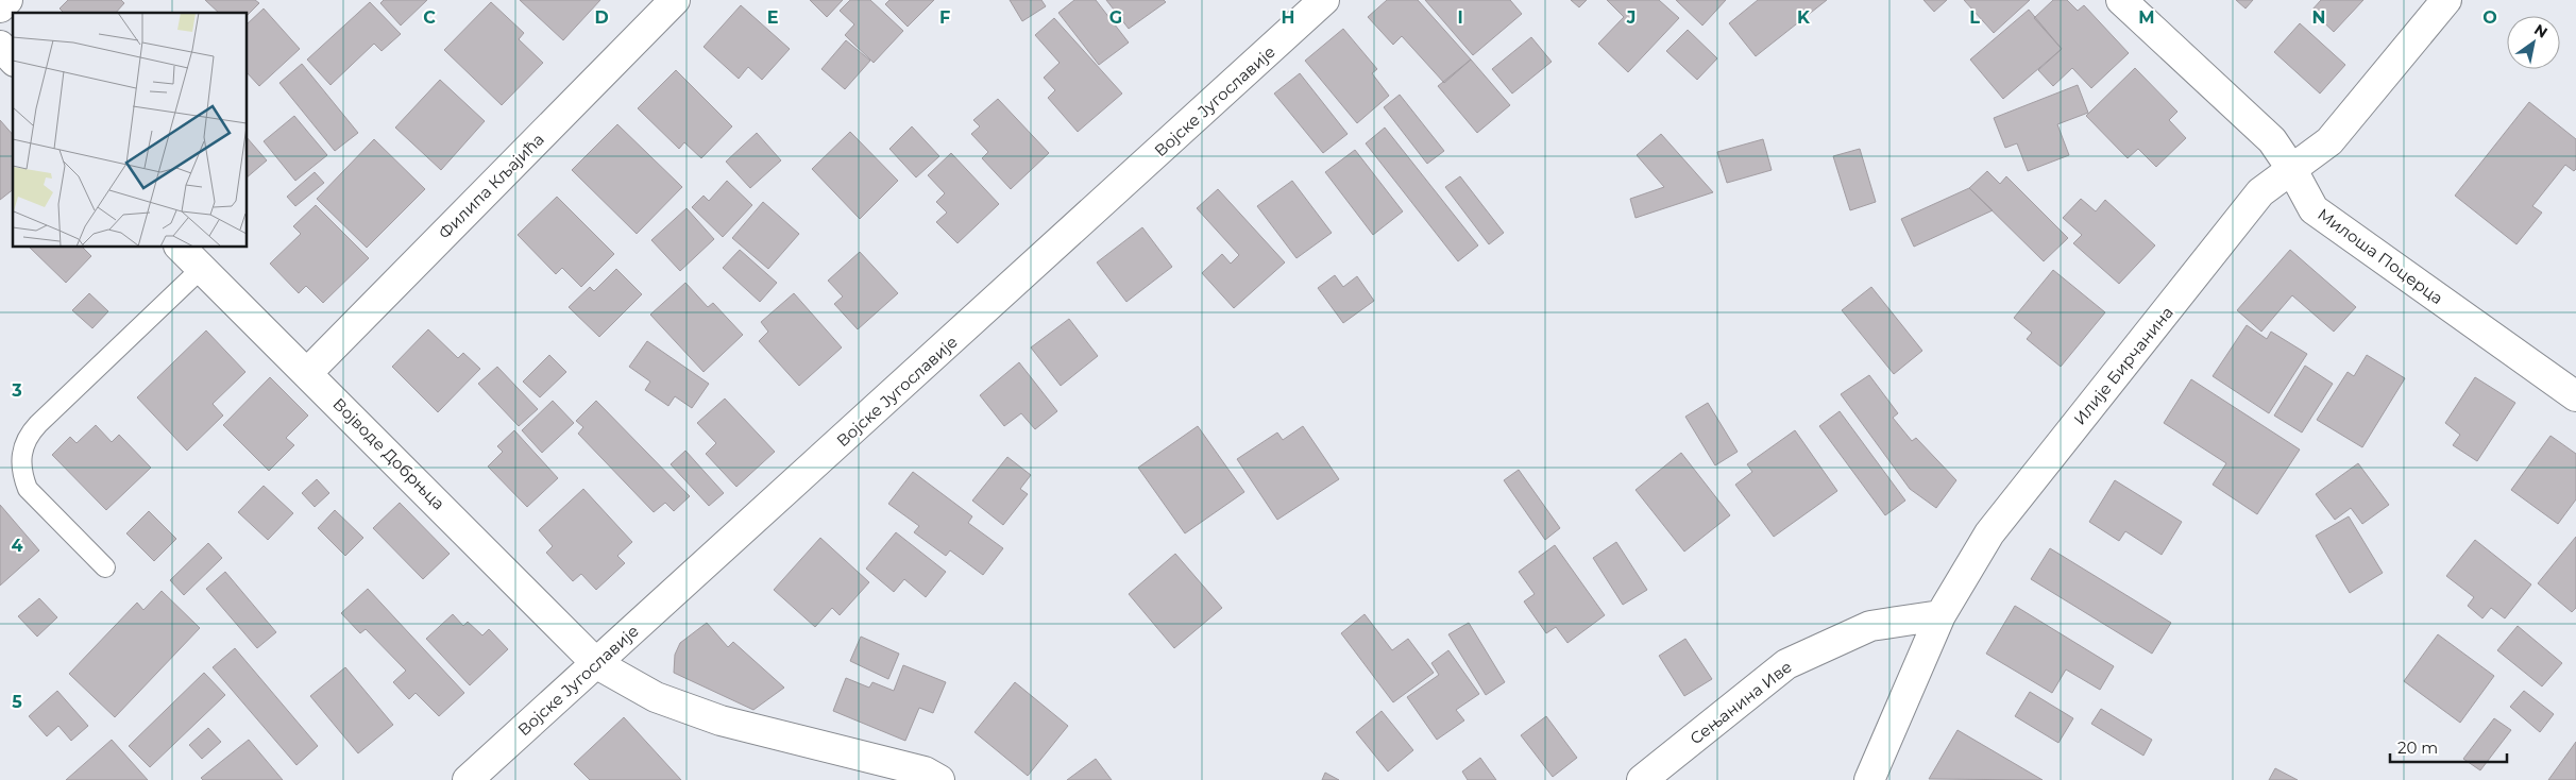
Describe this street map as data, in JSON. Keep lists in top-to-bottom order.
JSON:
{
  "streets": {
    "street": [
      "Војске Југославије",
      "Филипа Кљајића",
      "Милоша Поцерца",
      "Илије Бирчанина",
      "Војводе Добрњца",
      "Сењанина Иве"
    ]
  },
  "crossings": [
    ["Војске Југославије", "Војводе Добрњца"],
    ["Филипа Кљајића", "Војводе Добрњца"],
    ["Милоша Поцерца", "Илије Бирчанина"],
    ["Илије Бирчанина", "Сењанина Иве"]
  ],
  "scale_bar": "20 m",
  "north": "top right",
  "grid": {
    "columns": [
      "C",
      "D",
      "E",
      "F",
      "G",
      "H",
      "I",
      "J",
      "K",
      "L",
      "M",
      "N",
      "O"
    ],
    "rows": ["3", "4", "5"]
  }
}
